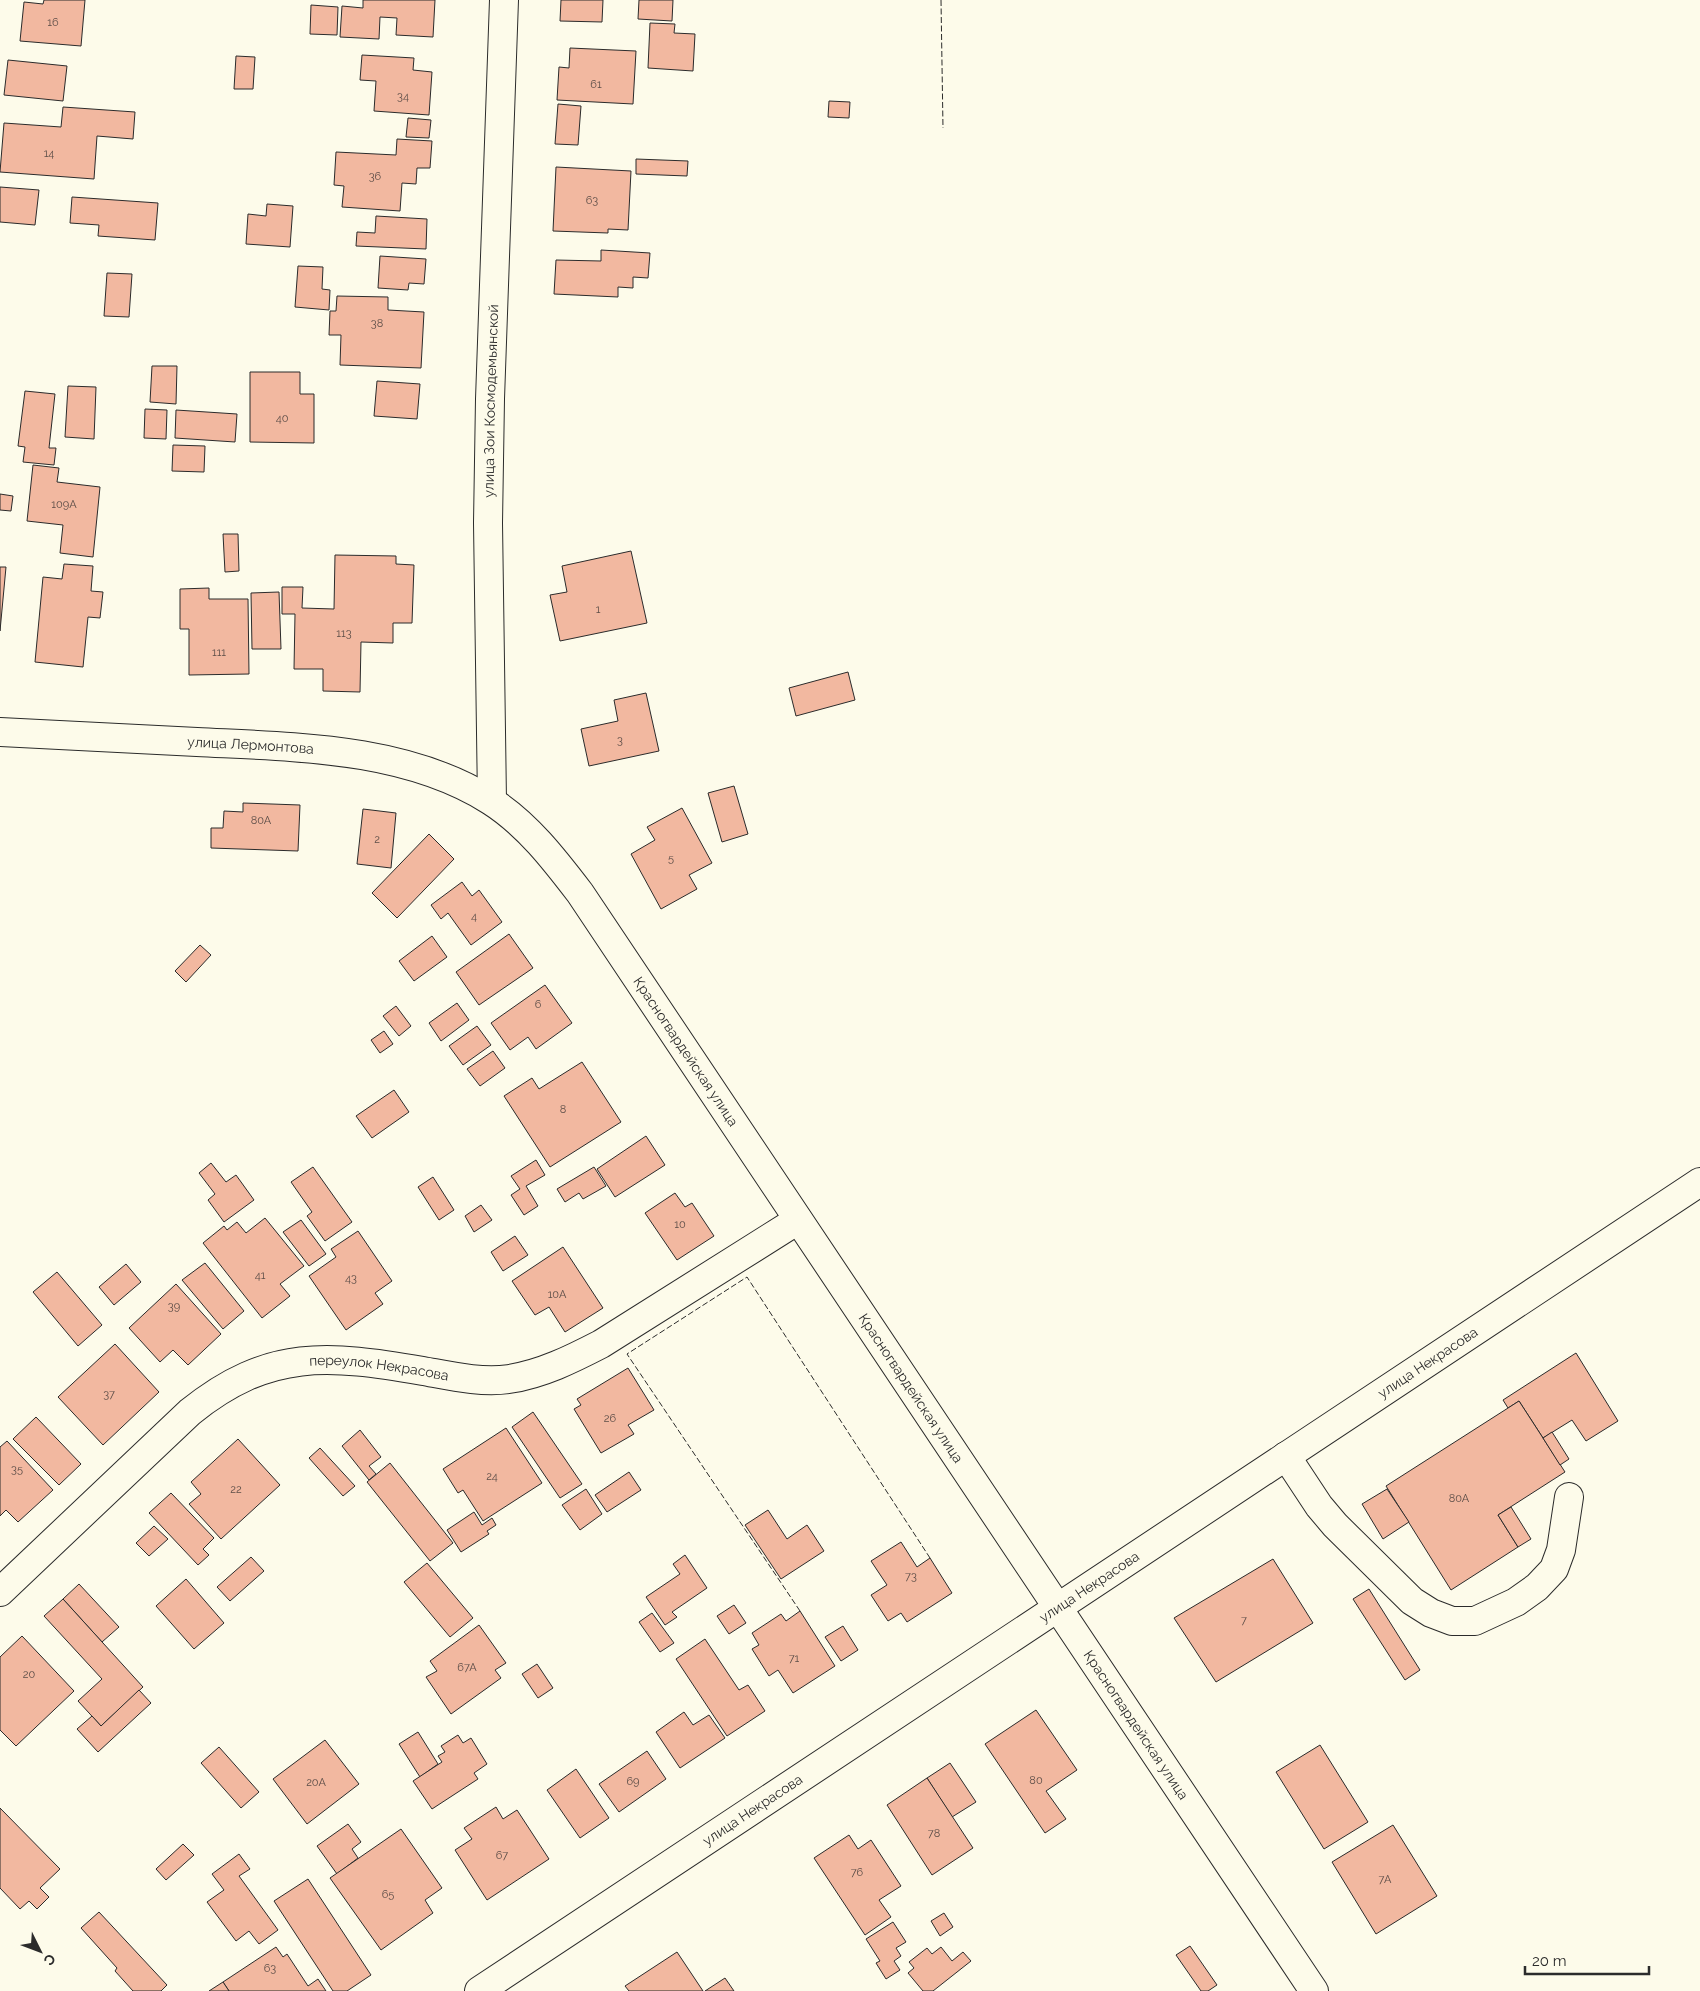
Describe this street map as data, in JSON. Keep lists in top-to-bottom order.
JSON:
{
  "streets": {
    "street": [
      "улица Зои Космодемьянской",
      "улица Лермонтова",
      "Красногвардейская улица",
      "улица Некрасова",
      "переулок Некрасова"
    ]
  },
  "crossings": [
    ["улица Зои Космодемьянской", "улица Лермонтова"],
    ["улица Зои Космодемьянской", "Красногвардейская улица"],
    ["улица Лермонтова", "Красногвардейская улица"],
    ["Красногвардейская улица", "улица Некрасова"],
    ["Красногвардейская улица", "переулок Некрасова"]
  ],
  "house_numbers": [
    "16",
    "61",
    "34",
    "14",
    "36",
    "63",
    "38",
    "40",
    "109А",
    "1",
    "113",
    "111",
    "3",
    "80А",
    "2",
    "5",
    "4",
    "6",
    "8",
    "10",
    "41",
    "43",
    "10А",
    "39",
    "37",
    "26",
    "35",
    "24",
    "22",
    "80А",
    "73",
    "7",
    "71",
    "67А",
    "20",
    "80",
    "69",
    "20А",
    "78",
    "67",
    "76",
    "7А",
    "65",
    "63"
  ],
  "scale_bar": "20 m",
  "north": "bottom right"
}
